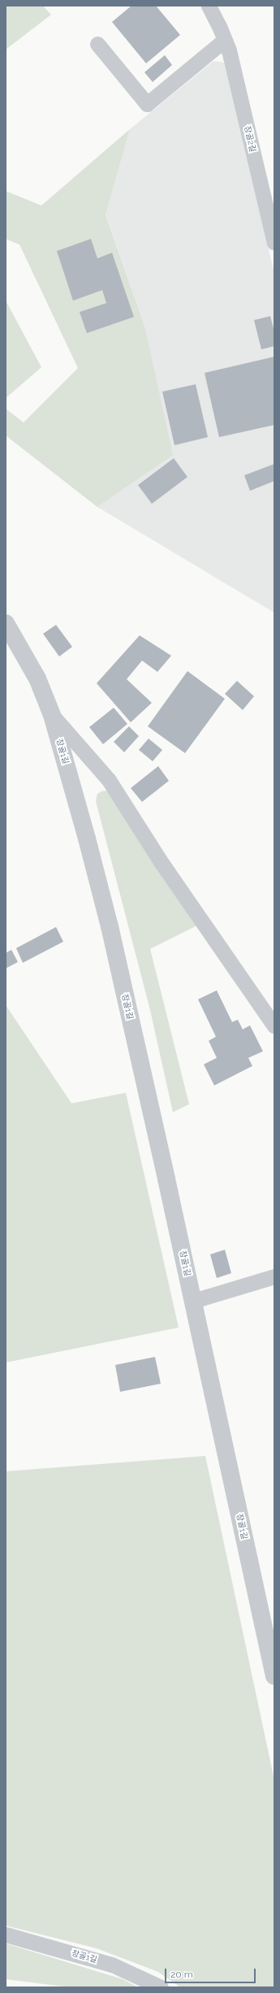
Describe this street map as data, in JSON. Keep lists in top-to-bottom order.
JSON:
{
  "streets": {
    "street": ["장골1길"],
    "lane": ["장골2길"]
  },
  "scale_bar": "20 m"
}
